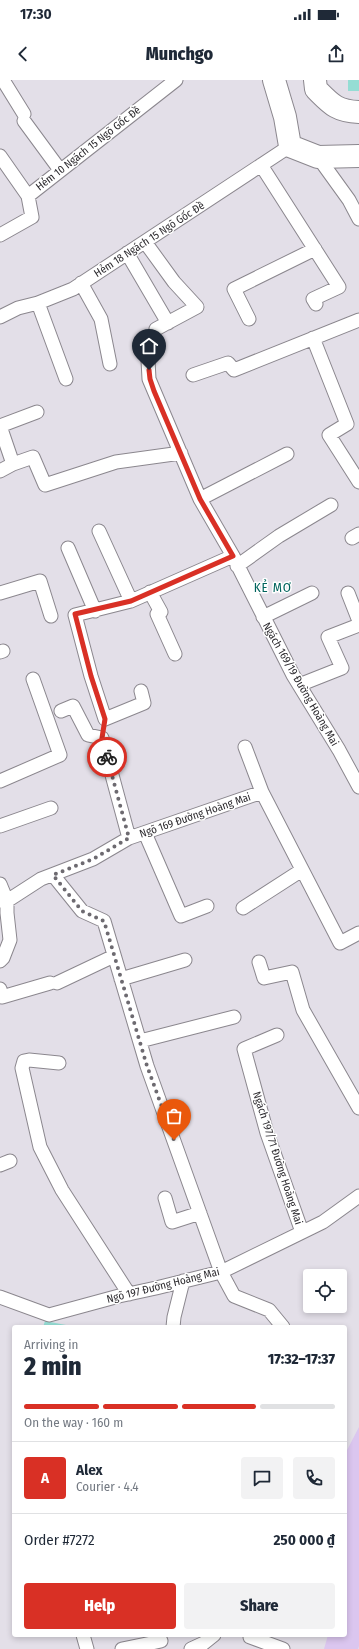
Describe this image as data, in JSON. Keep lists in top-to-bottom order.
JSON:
{
  "streets": {
    "lane": [
      "Hẻm 10 Ngách 15 Ngõ Gốc Đề",
      "Hẻm 18 Ngách 15 Ngõ Gốc Đề",
      "Ngách 169/19 Đường Hoàng Mai",
      "Ngõ 169 Đường Hoàng Mai",
      "Ngách 197/71 Đường Hoàng Mai",
      "Ngõ 197 Đường Hoàng Mai"
    ]
  },
  "crossings": [
    ["Ngách 197/71 Đường Hoàng Mai", "Ngõ 197 Đường Hoàng Mai"]
  ],
  "districts": ["KẺ MƠ"],
  "page": {
    "status": "17:30",
    "header": "Munchgo",
    "heading": ["2 min", "Arriving in", "17:32–17:37"],
    "panel": [
      "Alex",
      "Courier · 4.4",
      "Order #7272",
      "250 000 ₫"
    ],
    "bar": "On the way · 160 m",
    "round": "A",
    "buttons": ["Help", "Share"]
  }
}
